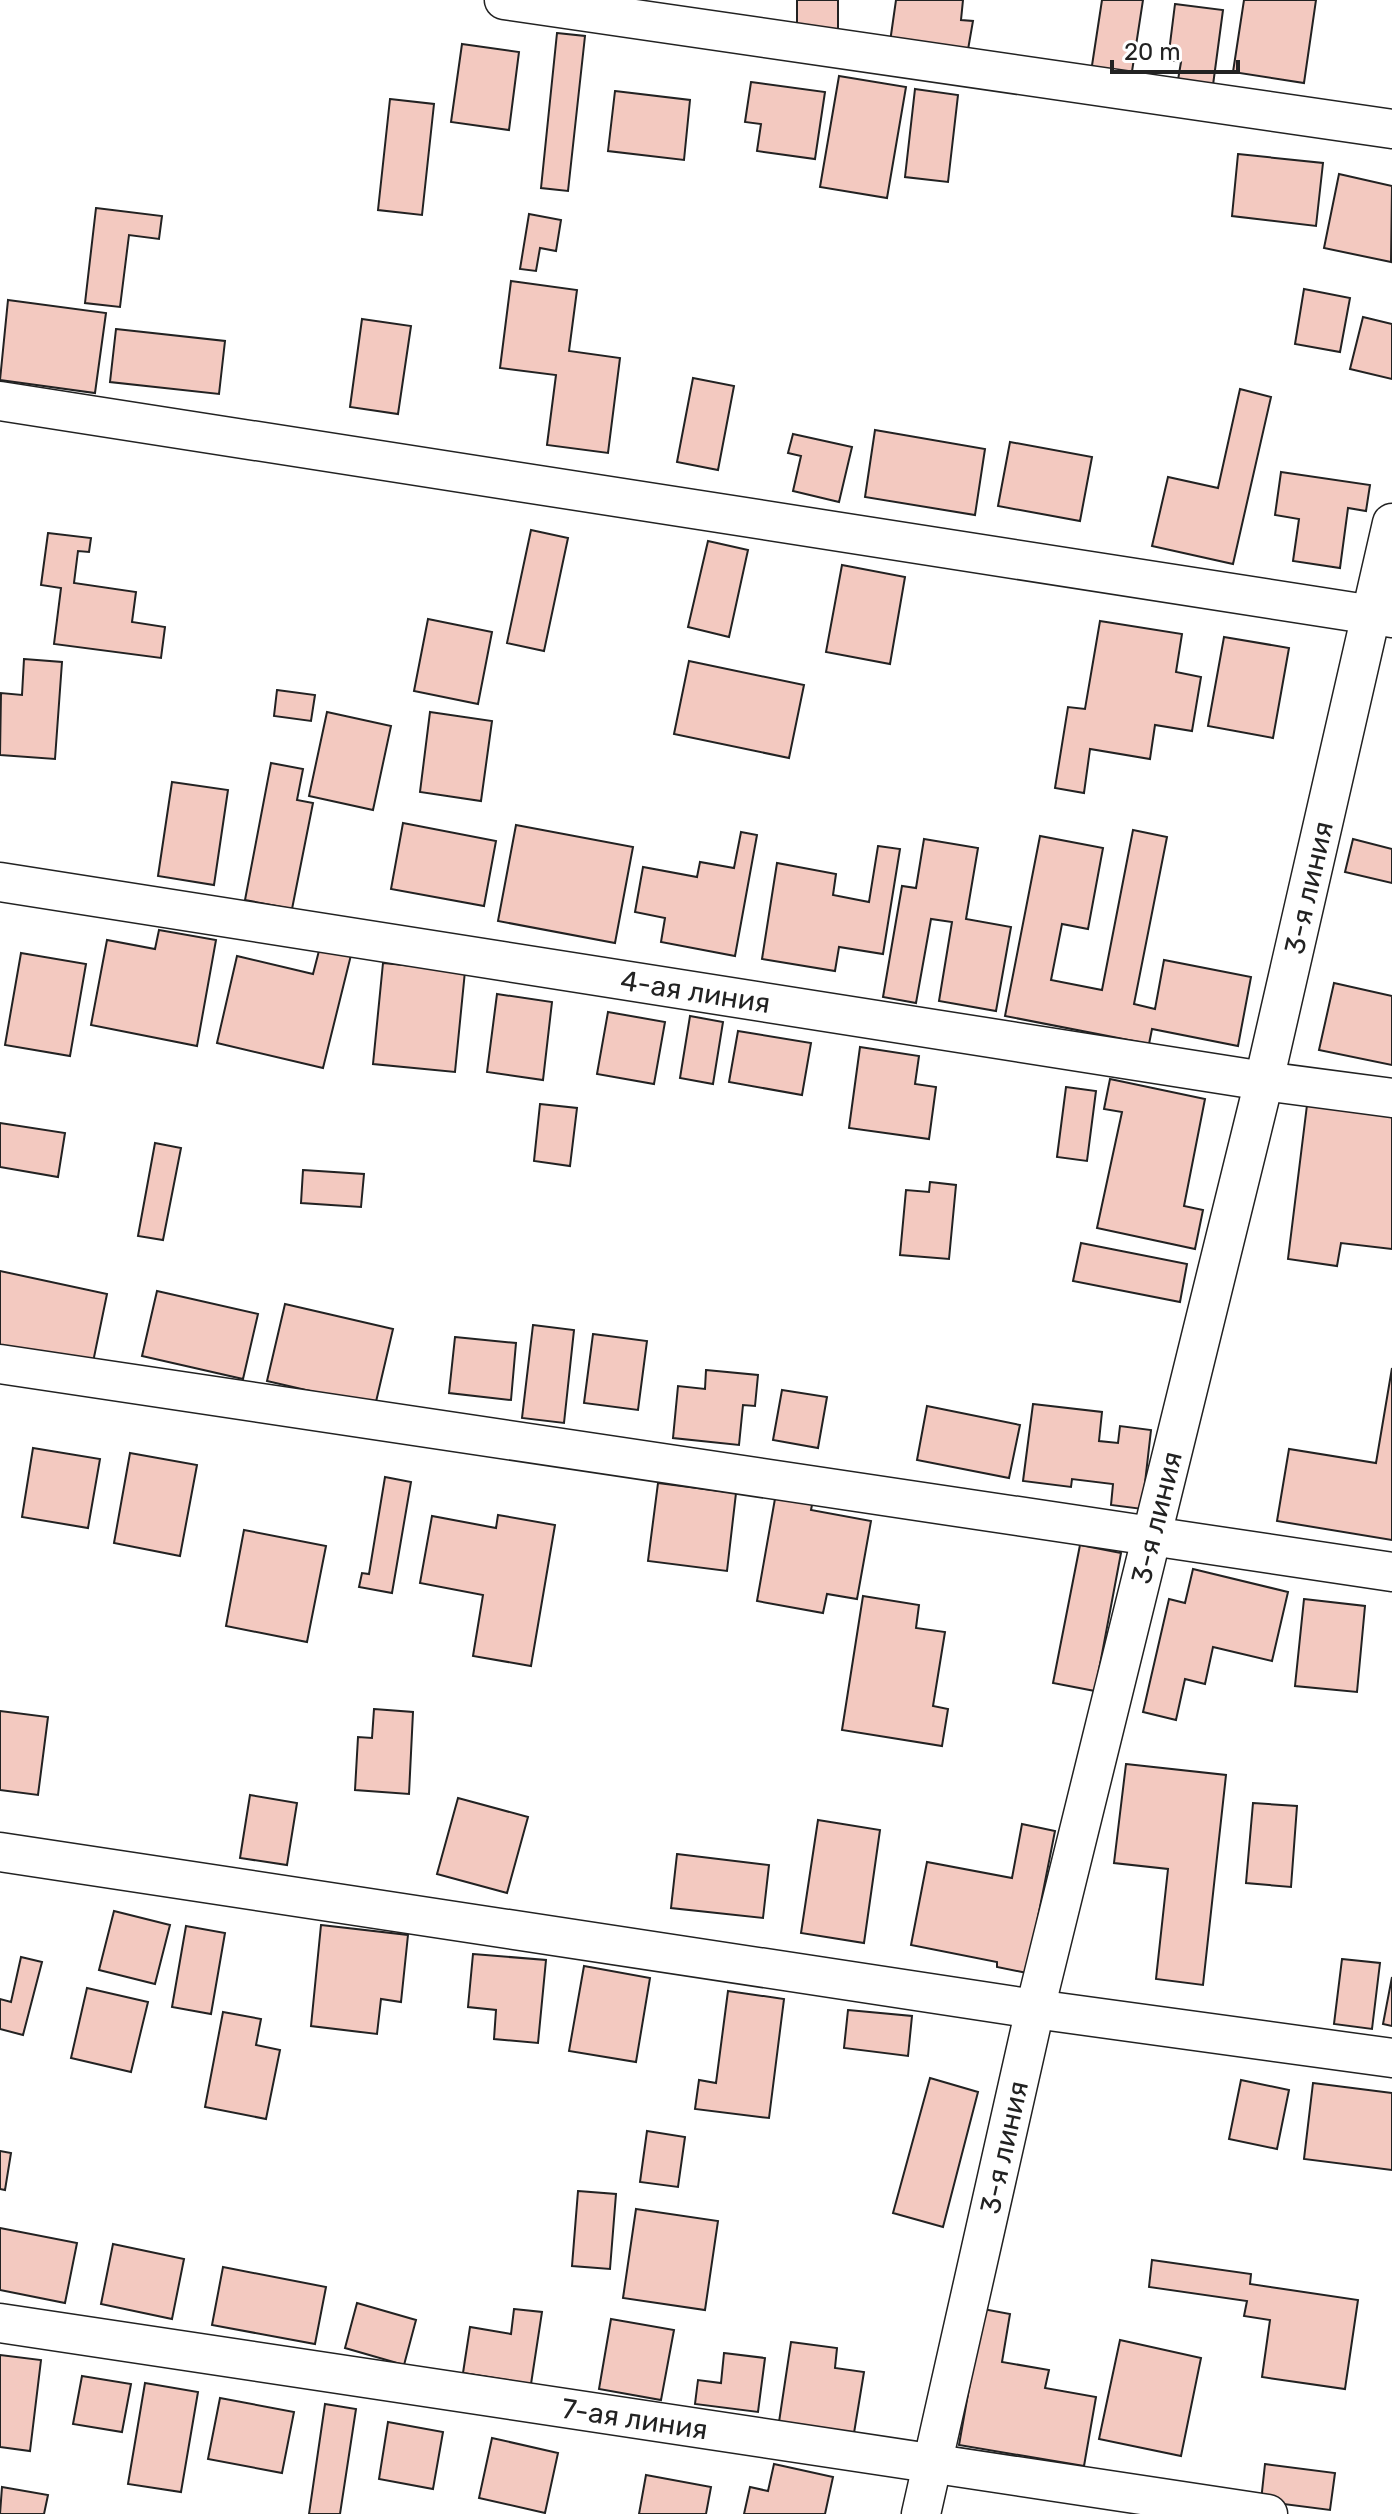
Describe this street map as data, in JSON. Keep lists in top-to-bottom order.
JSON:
{
  "streets": {
    "street": ["3-я линия", "4-ая линия", "7-ая линия"]
  },
  "crossings": [
    ["3-я линия", "4-ая линия"],
    ["3-я линия", "7-ая линия"]
  ],
  "scale_bar": "20 m"
}
